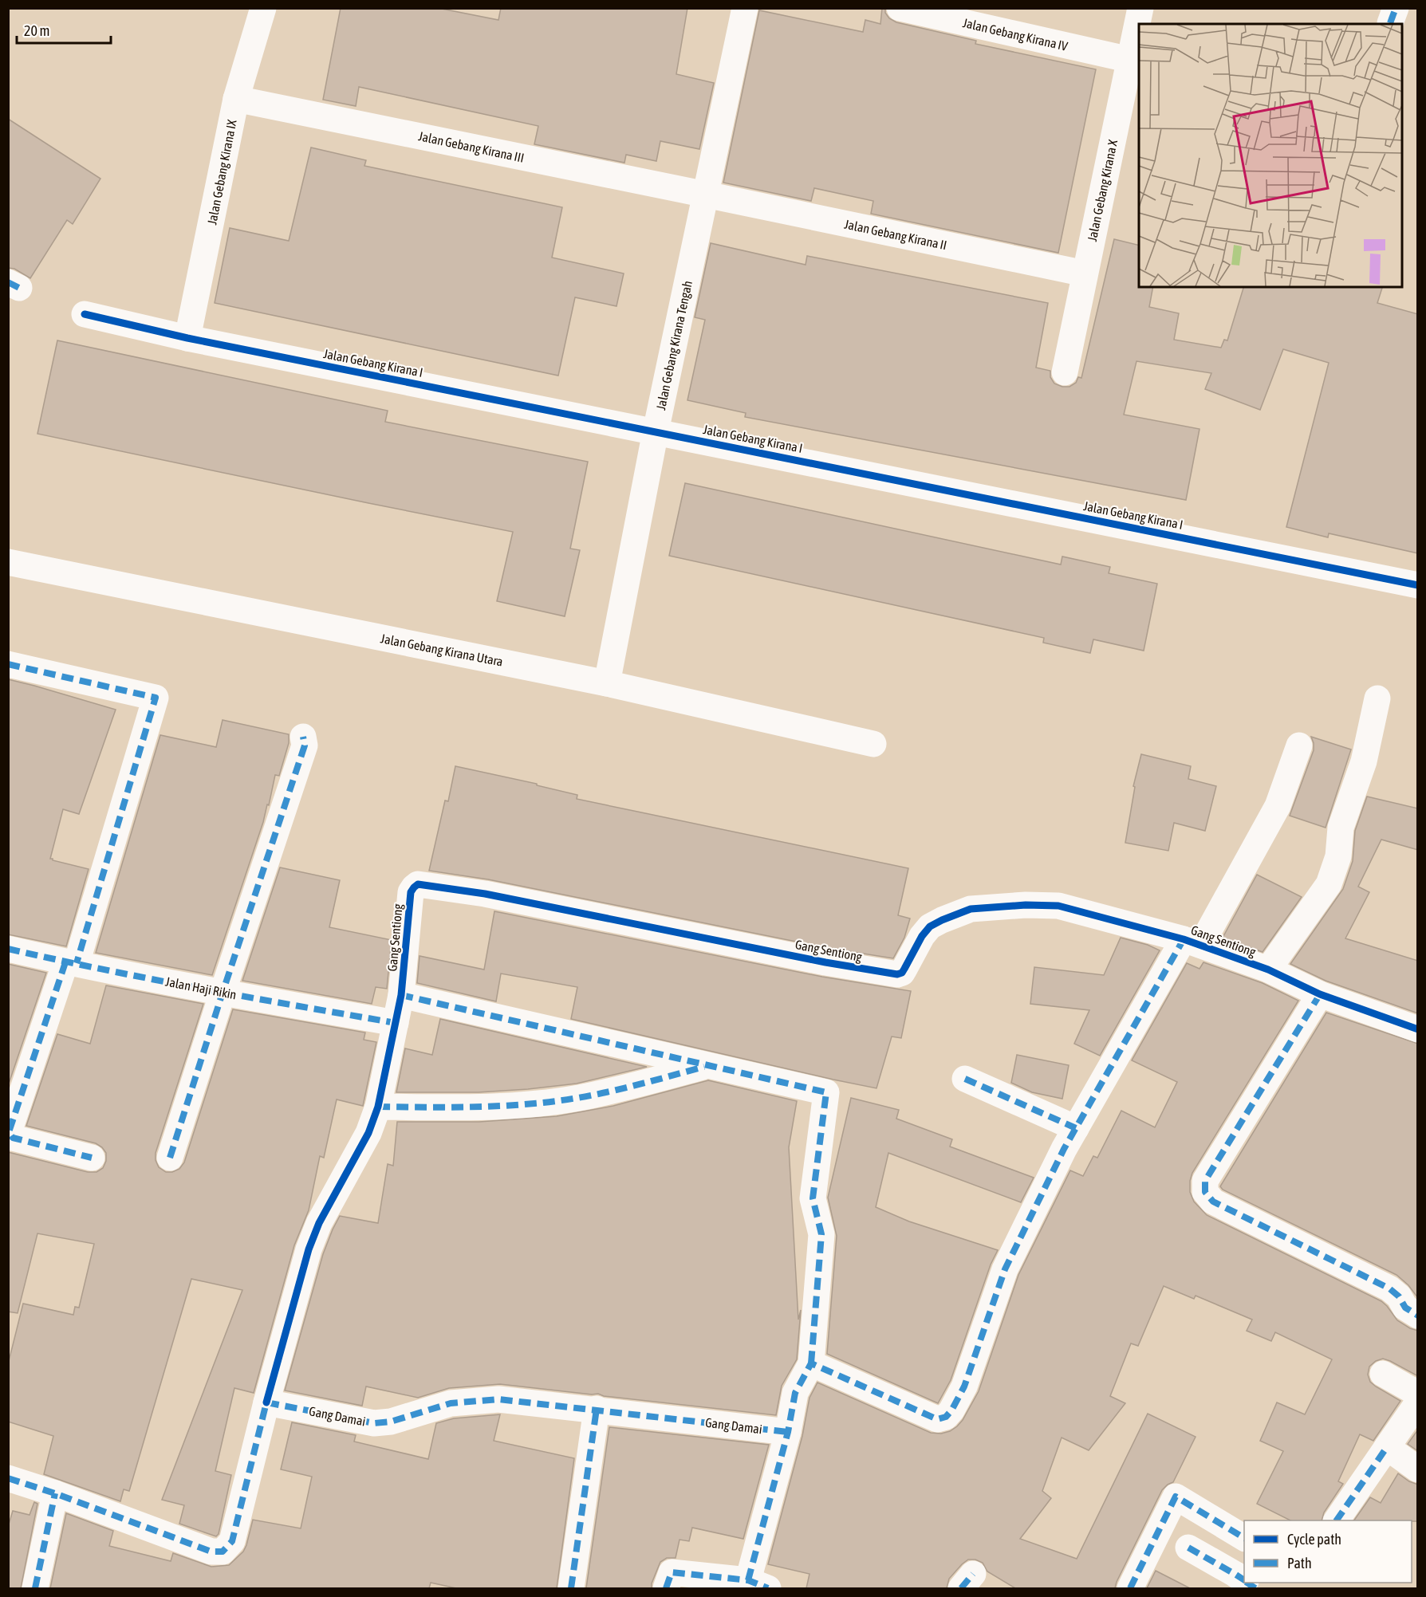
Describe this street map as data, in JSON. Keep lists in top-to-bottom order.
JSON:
{
  "streets": {
    "street": [
      "Jalan Gebang Kirana IV",
      "Jalan Gebang Kirana III",
      "Jalan Gebang Kirana IX",
      "Jalan Gebang Kirana X",
      "Jalan Gebang Kirana II",
      "Jalan Gebang Kirana Tengah",
      "Jalan Gebang Kirana I",
      "Jalan Gebang Kirana Utara",
      "Gang Sentiong",
      "Jalan Haji Rikin",
      "Gang Damai"
    ]
  },
  "crossings": [
    ["Jalan Gebang Kirana IV", "Jalan Gebang Kirana X"],
    ["Jalan Gebang Kirana III", "Jalan Gebang Kirana IX"],
    ["Jalan Gebang Kirana III", "Jalan Gebang Kirana II"],
    ["Jalan Gebang Kirana III", "Jalan Gebang Kirana Tengah"],
    ["Jalan Gebang Kirana IX", "Jalan Gebang Kirana I"],
    ["Jalan Gebang Kirana X", "Jalan Gebang Kirana II"],
    ["Jalan Gebang Kirana II", "Jalan Gebang Kirana Tengah"],
    ["Jalan Gebang Kirana Tengah", "Jalan Gebang Kirana I"],
    ["Jalan Gebang Kirana Tengah", "Jalan Gebang Kirana Utara"],
    ["Gang Sentiong", "Jalan Haji Rikin"],
    ["Gang Sentiong", "Gang Damai"]
  ],
  "legend": ["Cycle path", "Path"],
  "scale_bar": "20 m"
}
